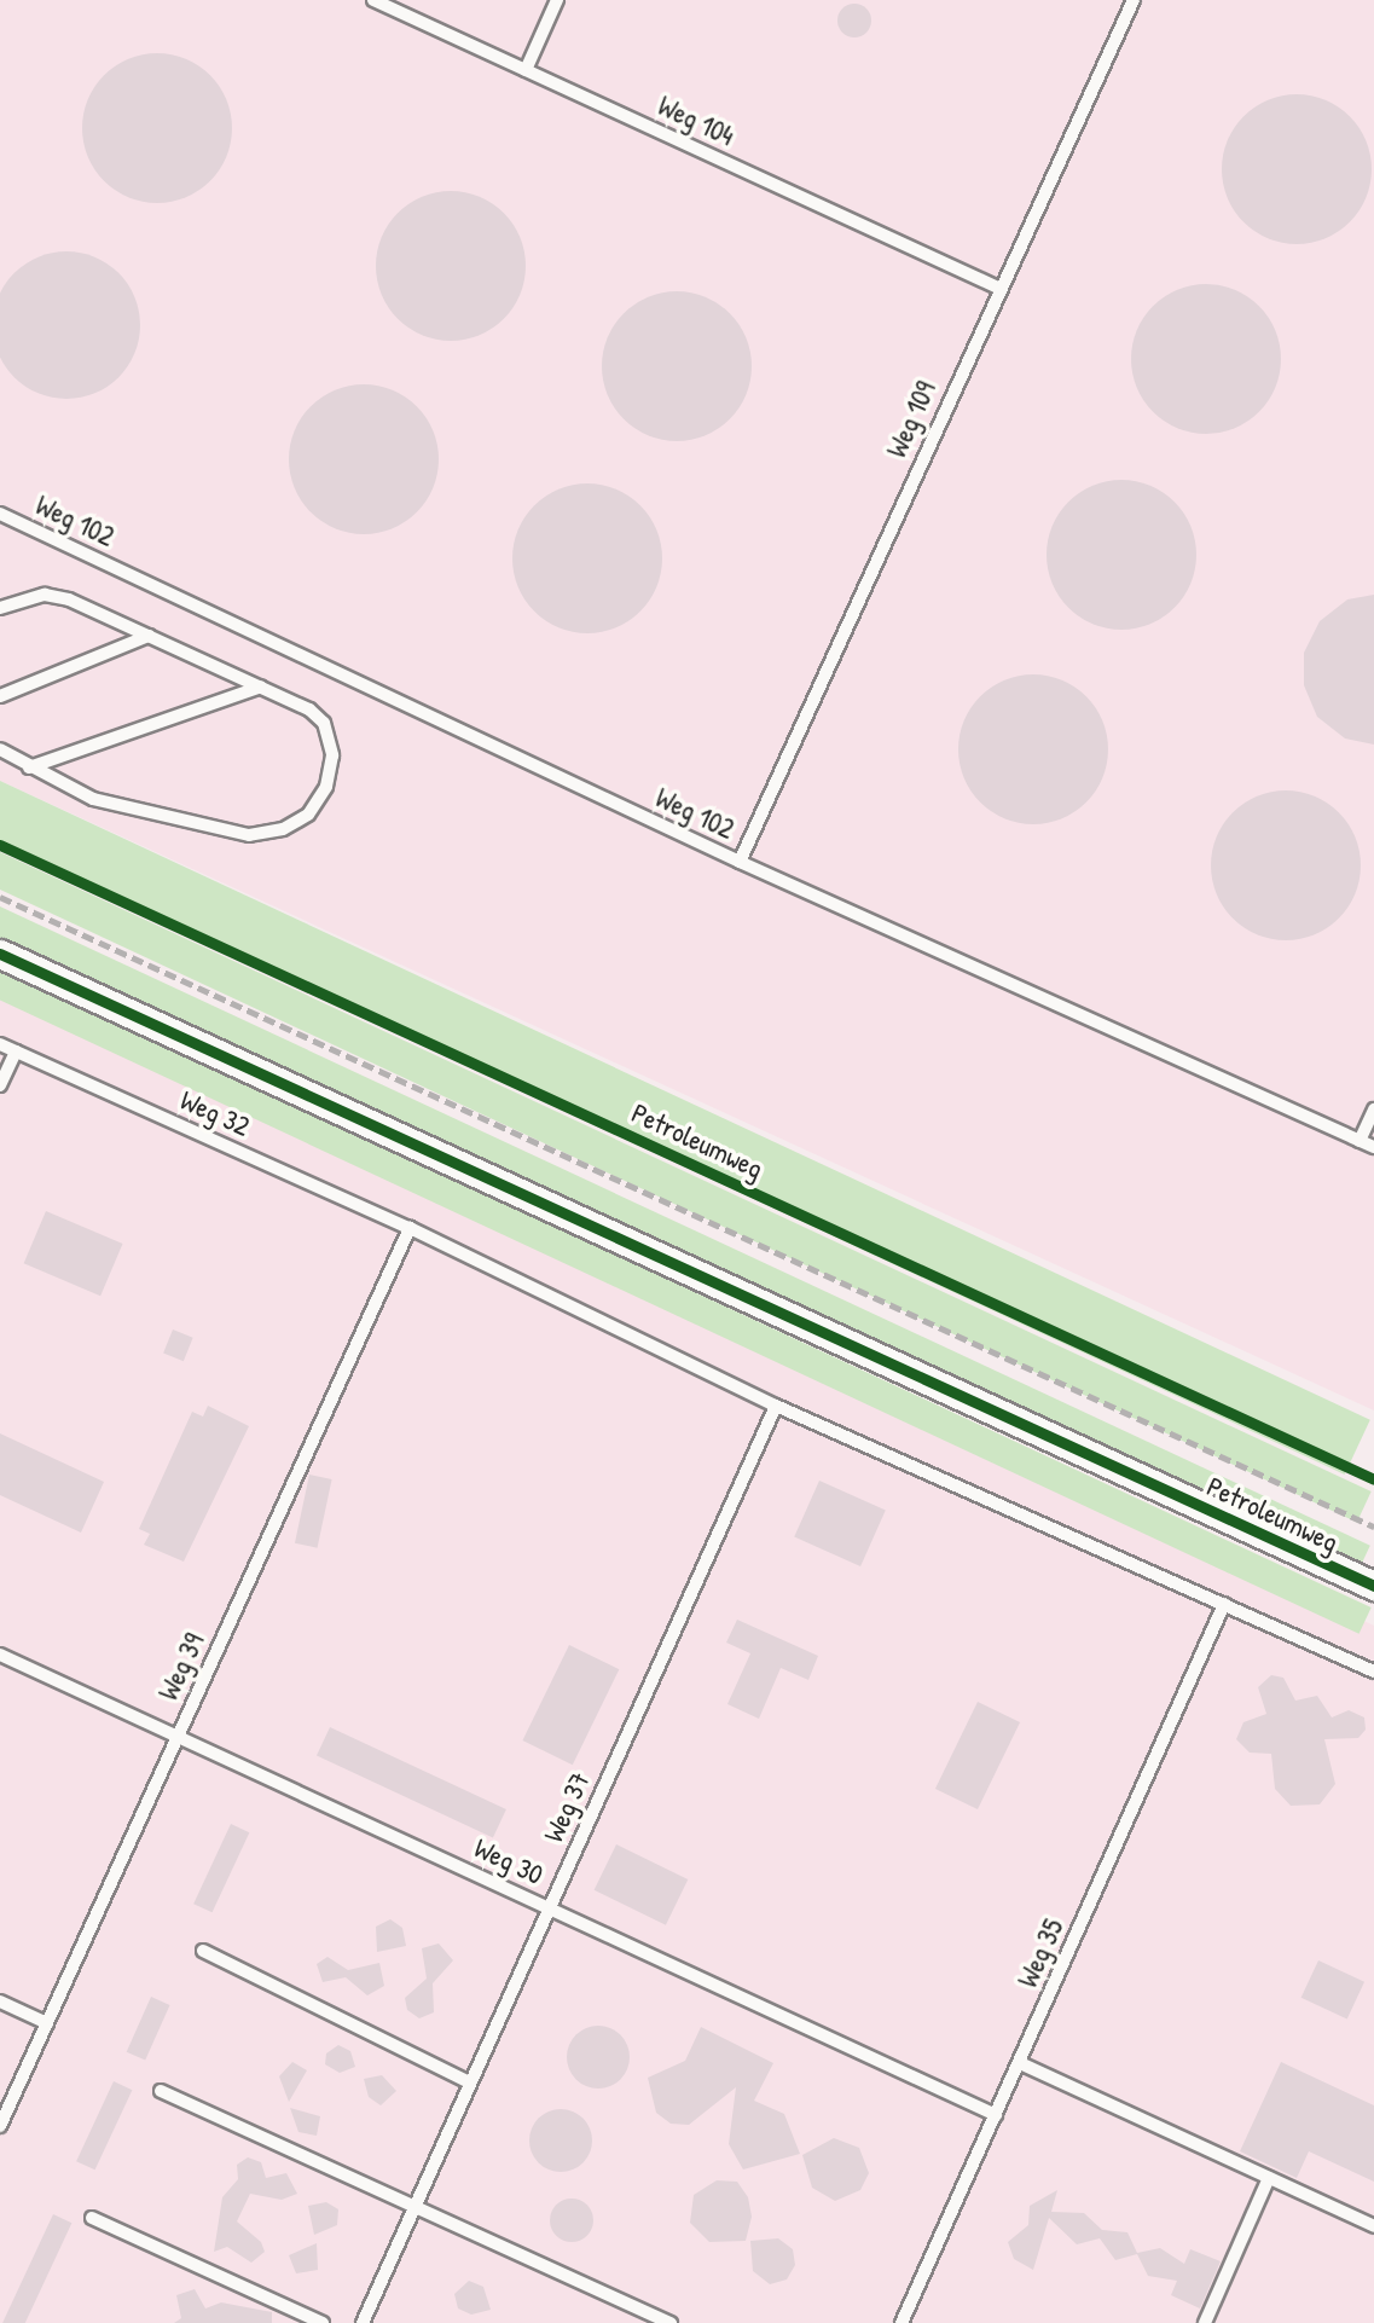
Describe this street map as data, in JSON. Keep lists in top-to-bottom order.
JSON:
{
  "streets": {
    "street": ["Petroleumweg"],
    "lane": [
      "Weg 104",
      "Weg 109",
      "Weg 102",
      "Weg 32",
      "Weg 39",
      "Weg 37",
      "Weg 30",
      "Weg 35"
    ]
  },
  "crossings": [
    ["Weg 104", "Weg 109"],
    ["Weg 109", "Weg 102"],
    ["Weg 32", "Weg 39"],
    ["Weg 32", "Weg 37"],
    ["Weg 32", "Weg 35"],
    ["Weg 39", "Weg 30"],
    ["Weg 37", "Weg 30"],
    ["Weg 30", "Weg 35"]
  ]
}
